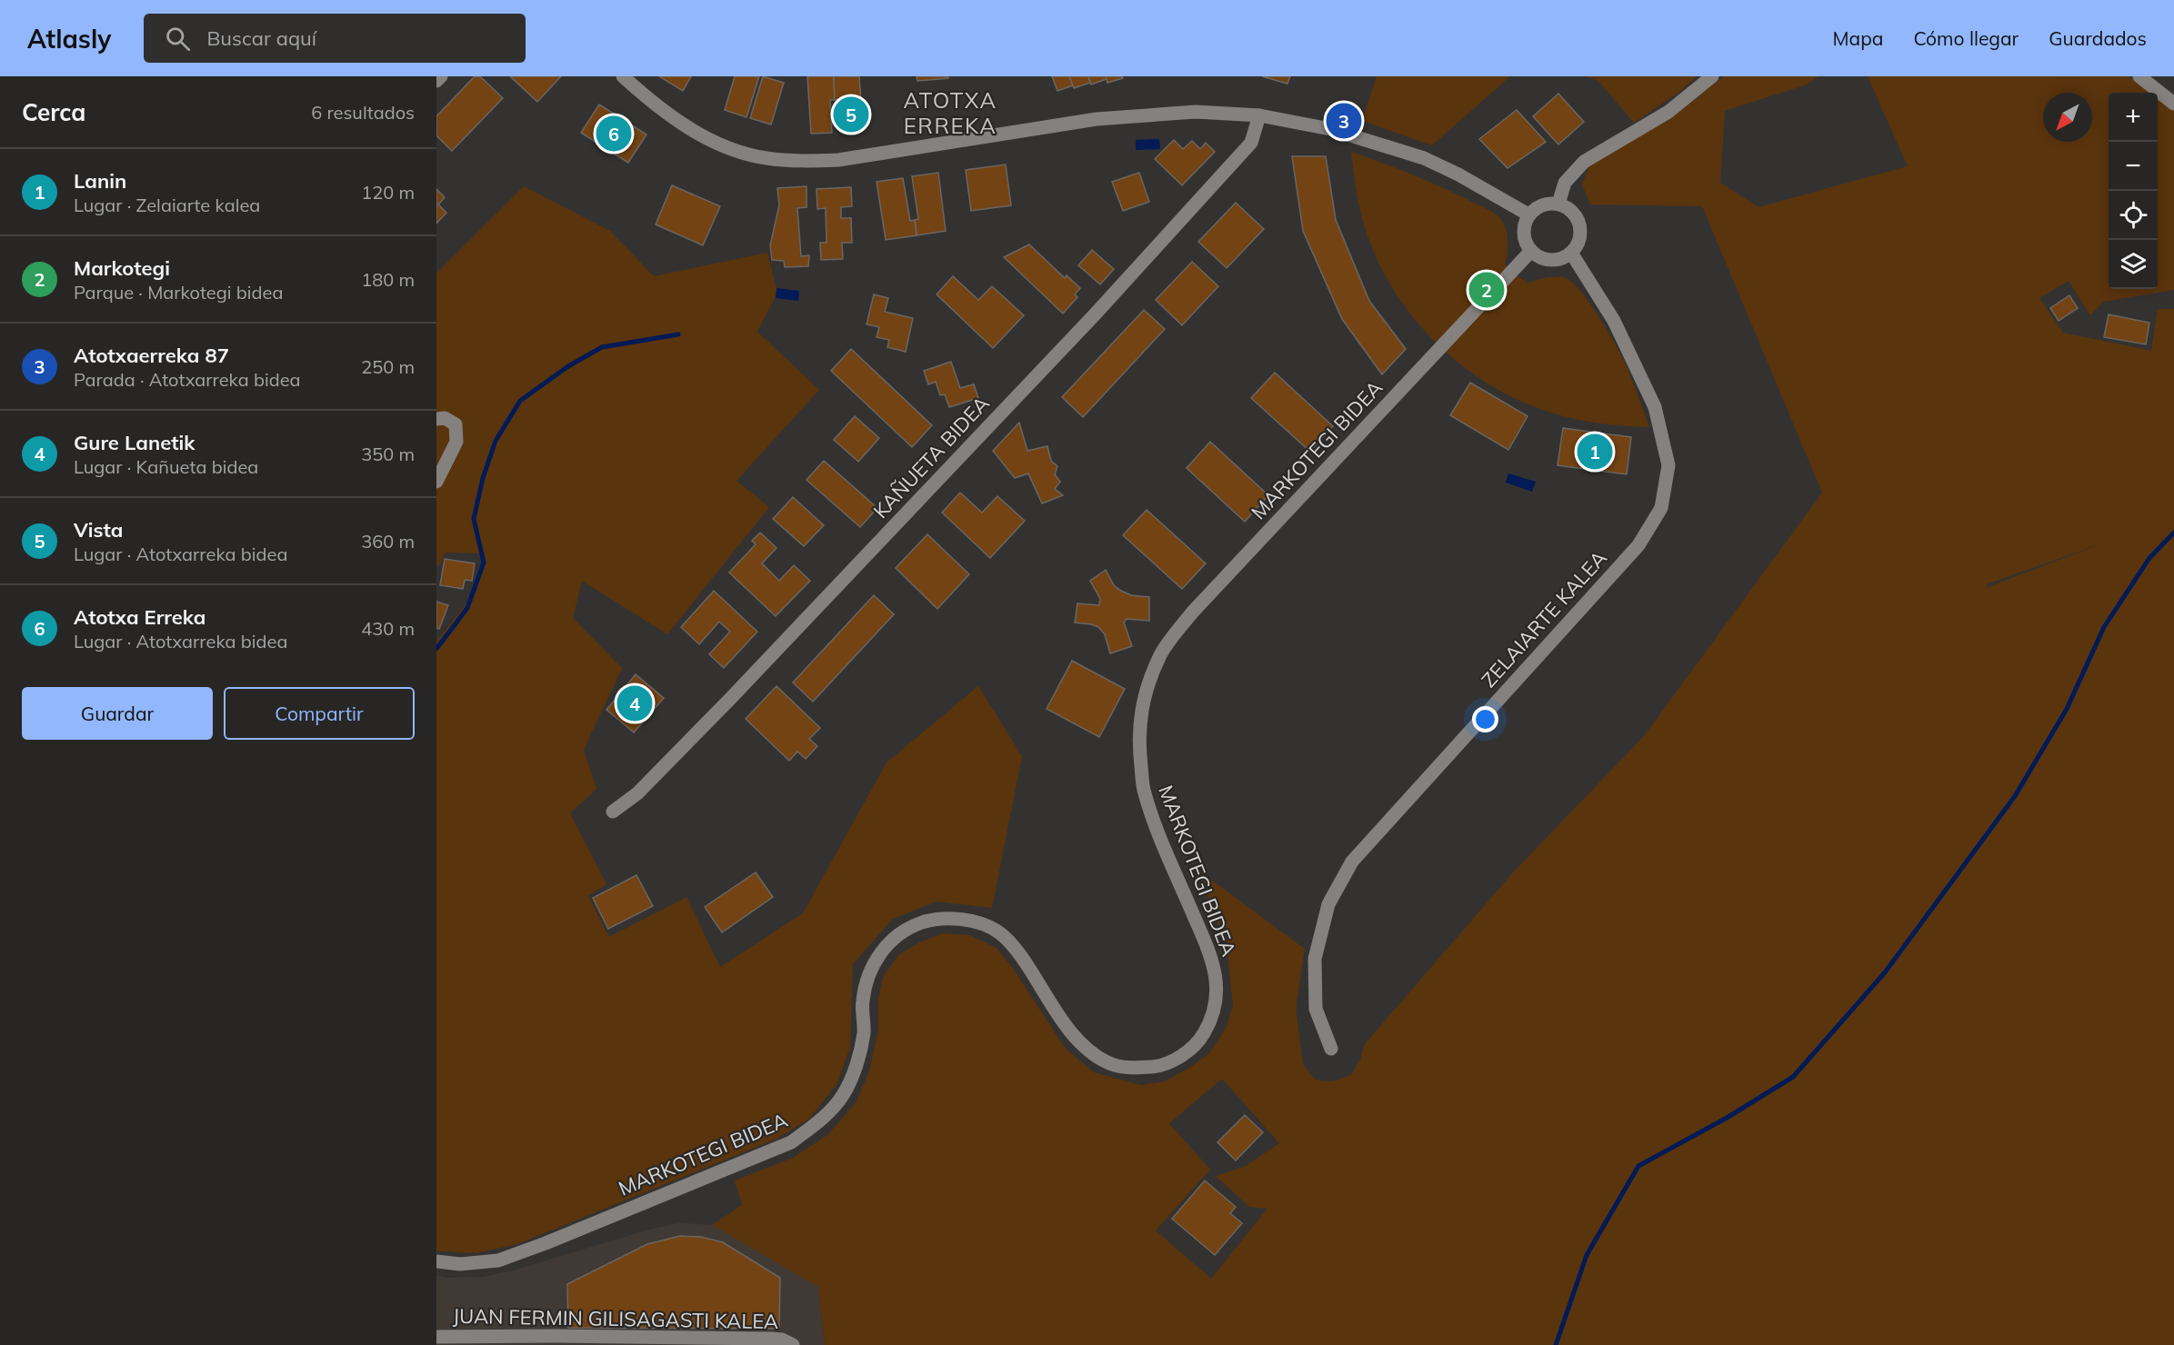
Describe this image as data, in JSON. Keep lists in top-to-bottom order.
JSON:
{
  "streets": {
    "street": [
      "MARKOTEGI BIDEA",
      "KAÑUETA BIDEA",
      "ZELAIARTE KALEA",
      "JUAN FERMIN GILISAGASTI KALEA"
    ]
  },
  "crossings": [
    ["MARKOTEGI BIDEA", "ZELAIARTE KALEA"]
  ],
  "districts": ["ATOTXA ERREKA"],
  "north": "bottom left",
  "page": {
    "header": "Atlasly",
    "search": "Buscar aquí",
    "nav": ["Mapa", "Cómo llegar", "Guardados"],
    "heading": ["Cerca", "6 resultados"],
    "map_buttons": ["+", "−"],
    "pins": [
      "5",
      "3",
      "6",
      "2",
      "1",
      "4"
    ],
    "list": [
      {
        "mark": "1",
        "name": "Lanin",
        "note": "Lugar · Zelaiarte kalea",
        "value": "120 m"
      },
      {
        "mark": "2",
        "name": "Markotegi",
        "note": "Parque · Markotegi bidea",
        "value": "180 m"
      },
      {
        "mark": "3",
        "name": "Atotxaerreka 87",
        "note": "Parada · Atotxarreka bidea",
        "value": "250 m"
      },
      {
        "mark": "4",
        "name": "Gure Lanetik",
        "note": "Lugar · Kañueta bidea",
        "value": "350 m"
      },
      {
        "mark": "5",
        "name": "Vista",
        "note": "Lugar · Atotxarreka bidea",
        "value": "360 m"
      },
      {
        "mark": "6",
        "name": "Atotxa Erreka",
        "note": "Lugar · Atotxarreka bidea",
        "value": "430 m"
      }
    ],
    "buttons": ["Guardar", "Compartir"]
  }
}
